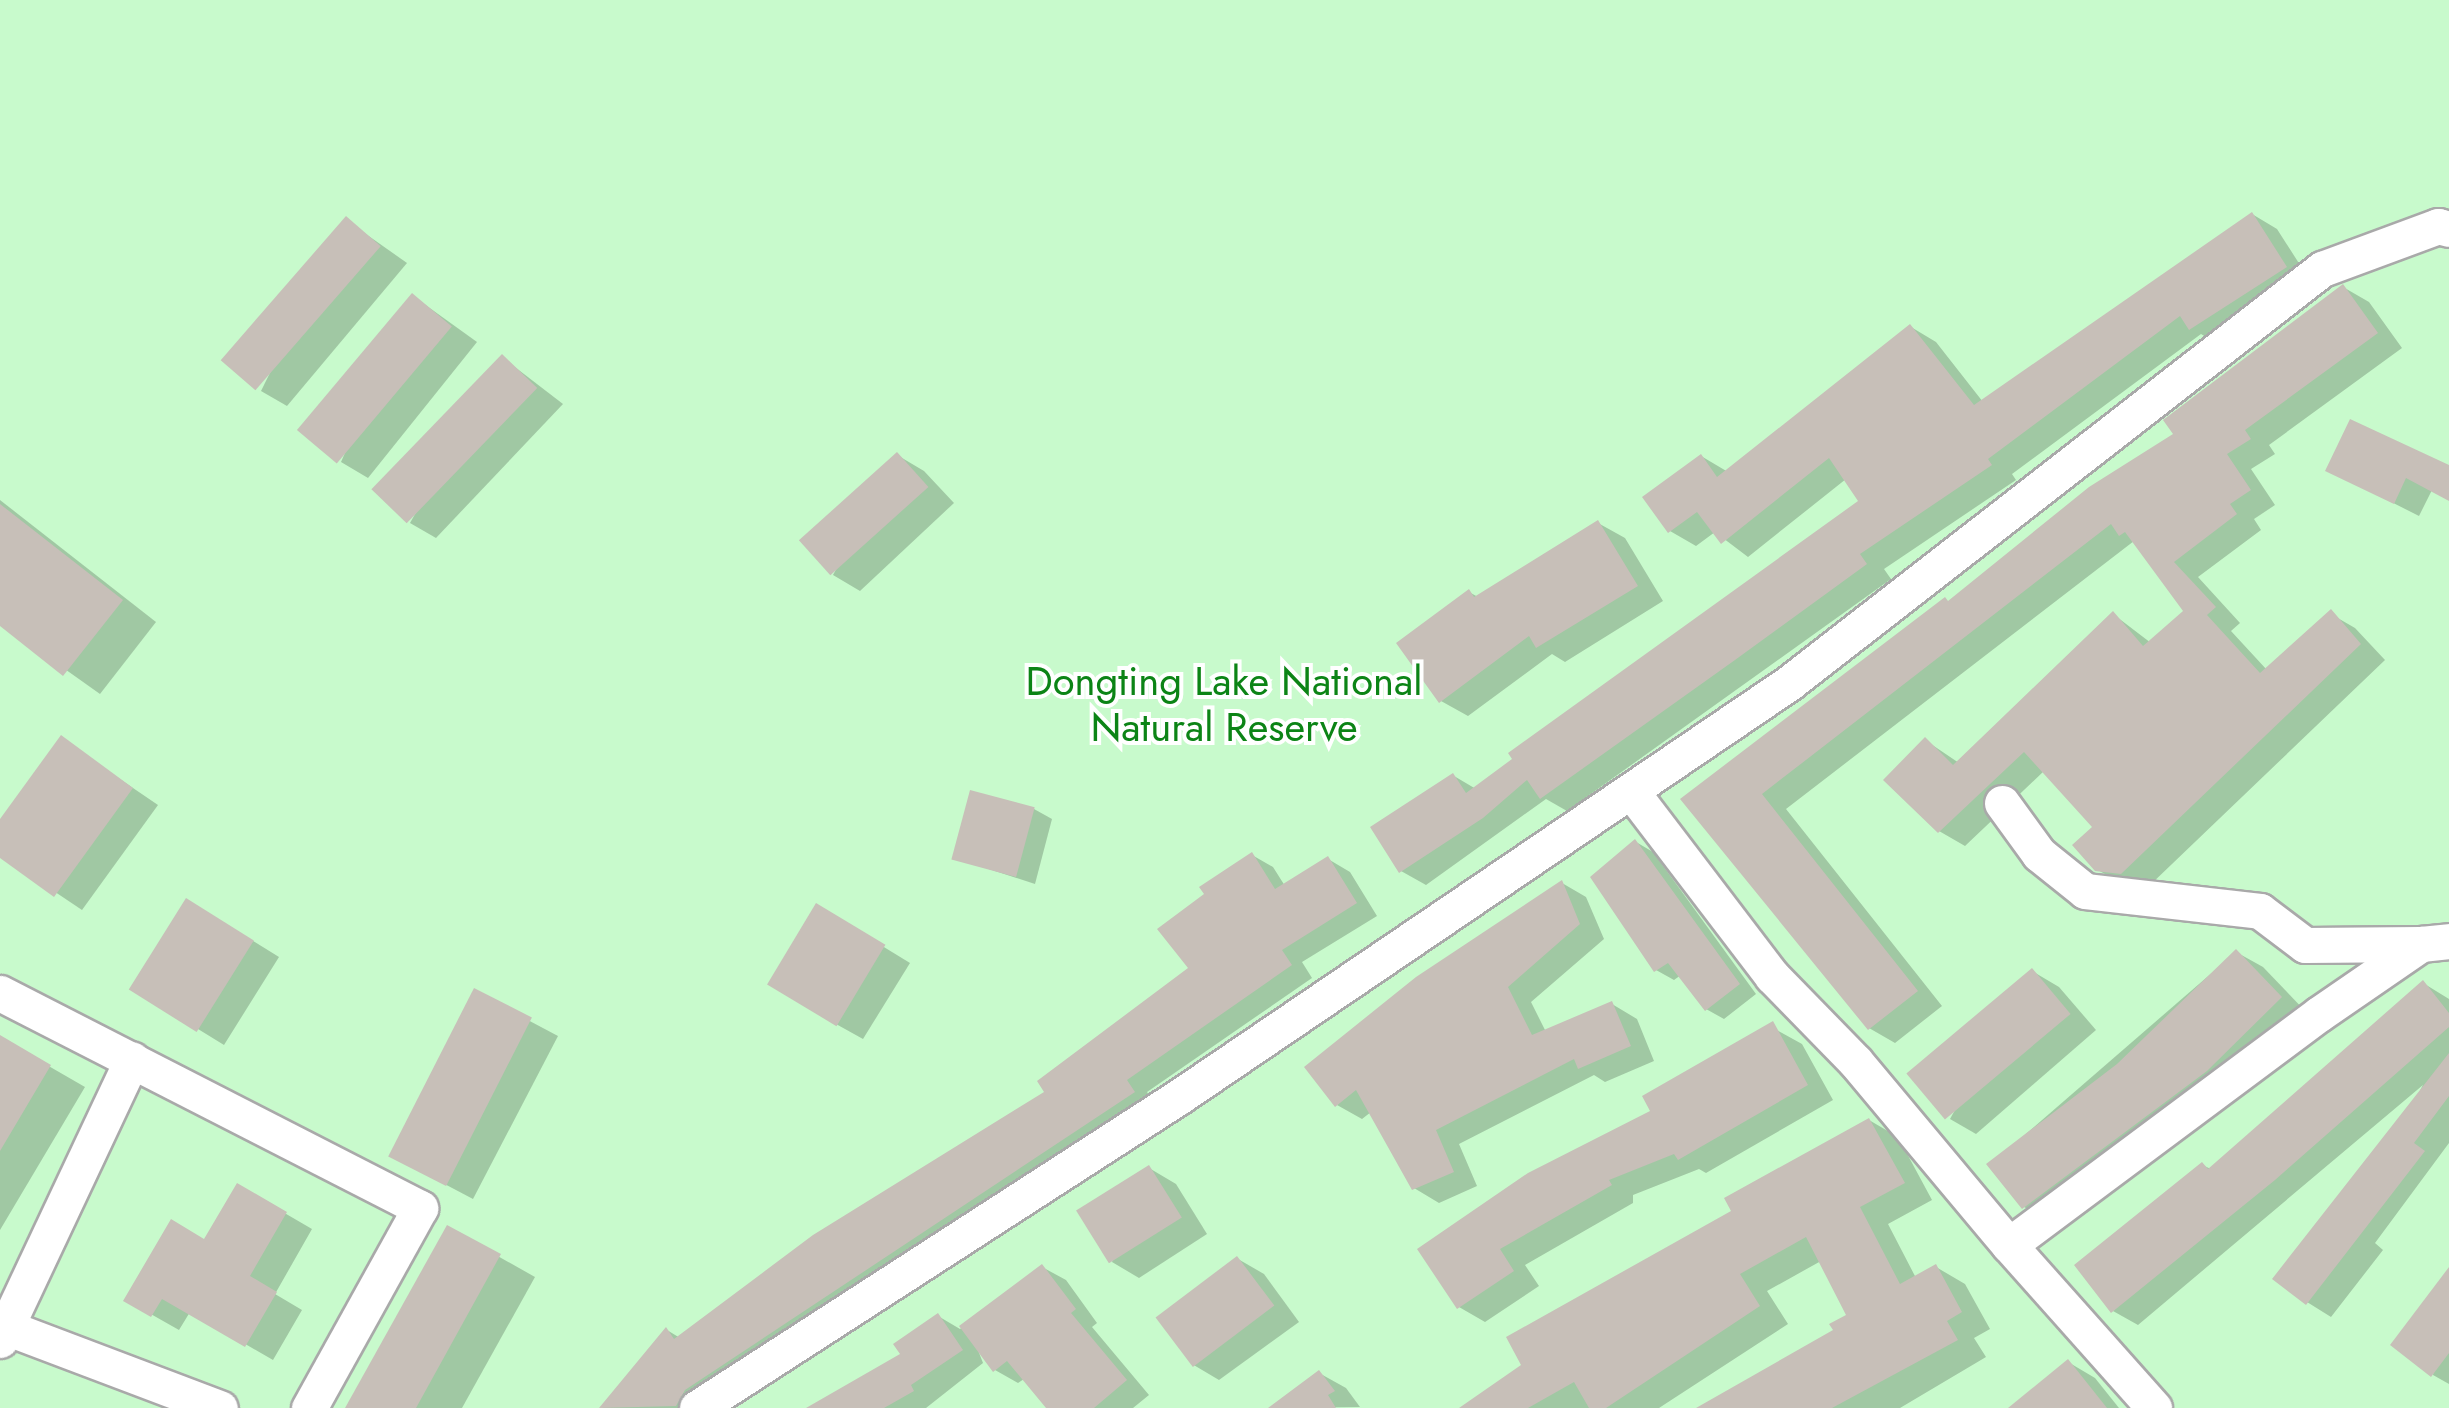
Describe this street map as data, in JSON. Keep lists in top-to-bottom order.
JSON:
{
  "parks": ["Dongting Lake National Natural Reserve"]
}
